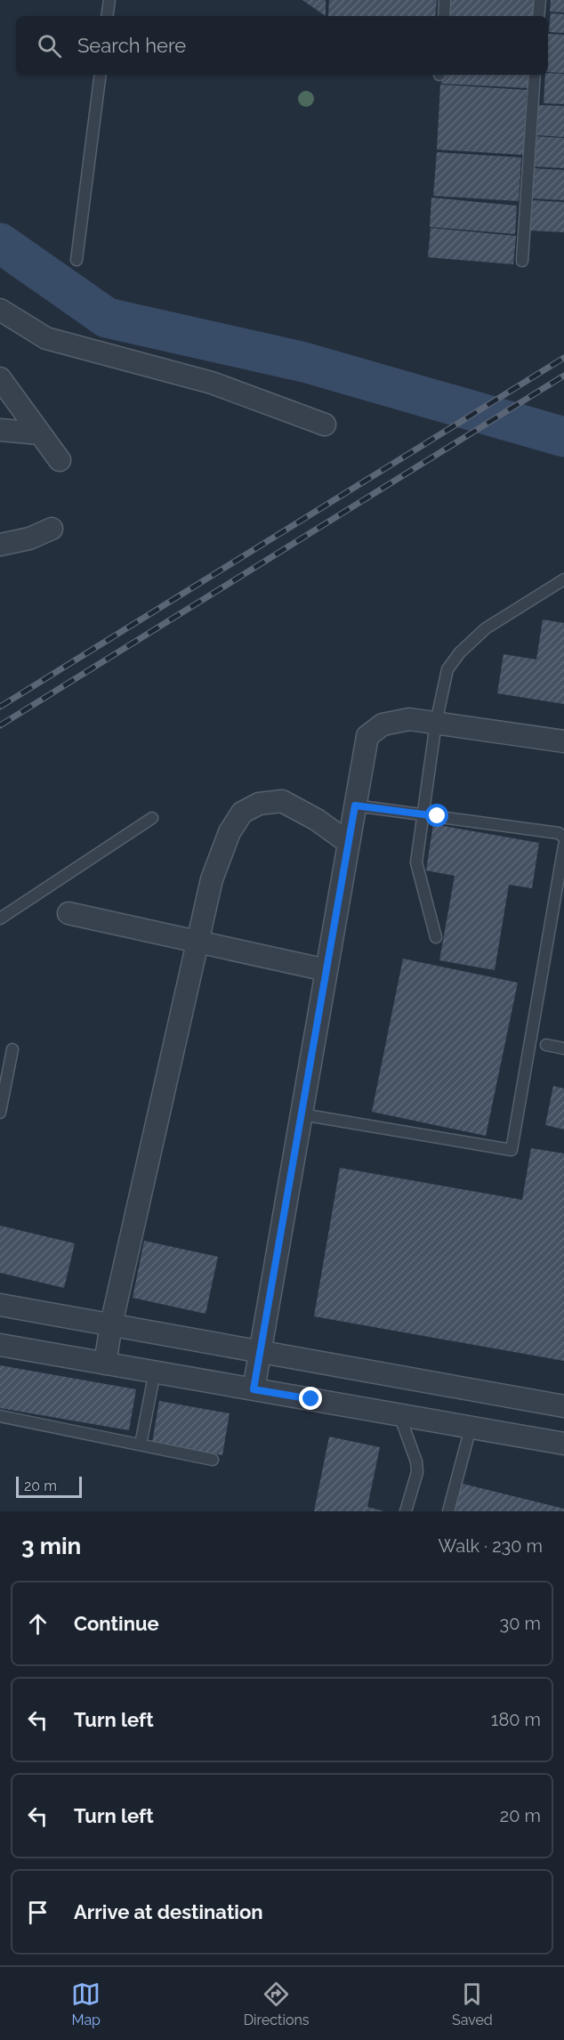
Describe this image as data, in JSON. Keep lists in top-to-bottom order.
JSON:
{
  "scale_bar": "20 m",
  "page": {
    "search": "Search here",
    "scale": "20 m",
    "heading": ["3 min", "Walk · 230 m"],
    "list": [
      ["Continue", "30 m"],
      ["Turn left", "180 m"],
      ["Turn left", "20 m"],
      "Arrive at destination"
    ],
    "nav": ["Map", "Directions", "Saved"]
  }
}
